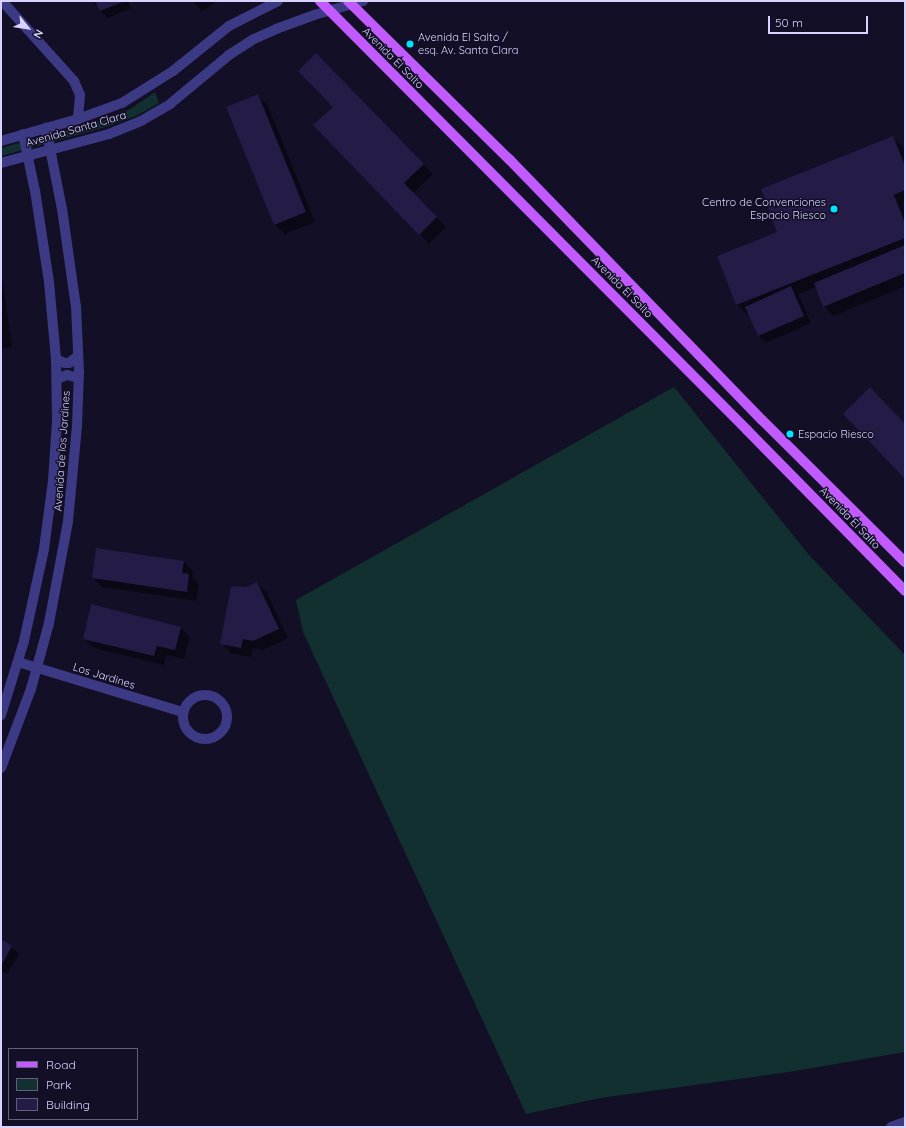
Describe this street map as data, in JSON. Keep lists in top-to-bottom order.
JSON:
{
  "streets": {
    "main road": ["Avenida El Salto"],
    "street": ["Avenida Santa Clara", "Avenida de los Jardines", "Los Jardines"]
  },
  "crossings": [
    ["Avenida El Salto", "Avenida Santa Clara"],
    ["Avenida Santa Clara", "Avenida de los Jardines"],
    ["Avenida de los Jardines", "Los Jardines"]
  ],
  "places": ["Avenida El Salto / esq. Av. Santa Clara", "Centro de Convenciones Espacio Riesco", "Espacio Riesco"],
  "legend": ["Road", "Park", "Building"],
  "scale_bar": "50 m",
  "north": "bottom right"
}
